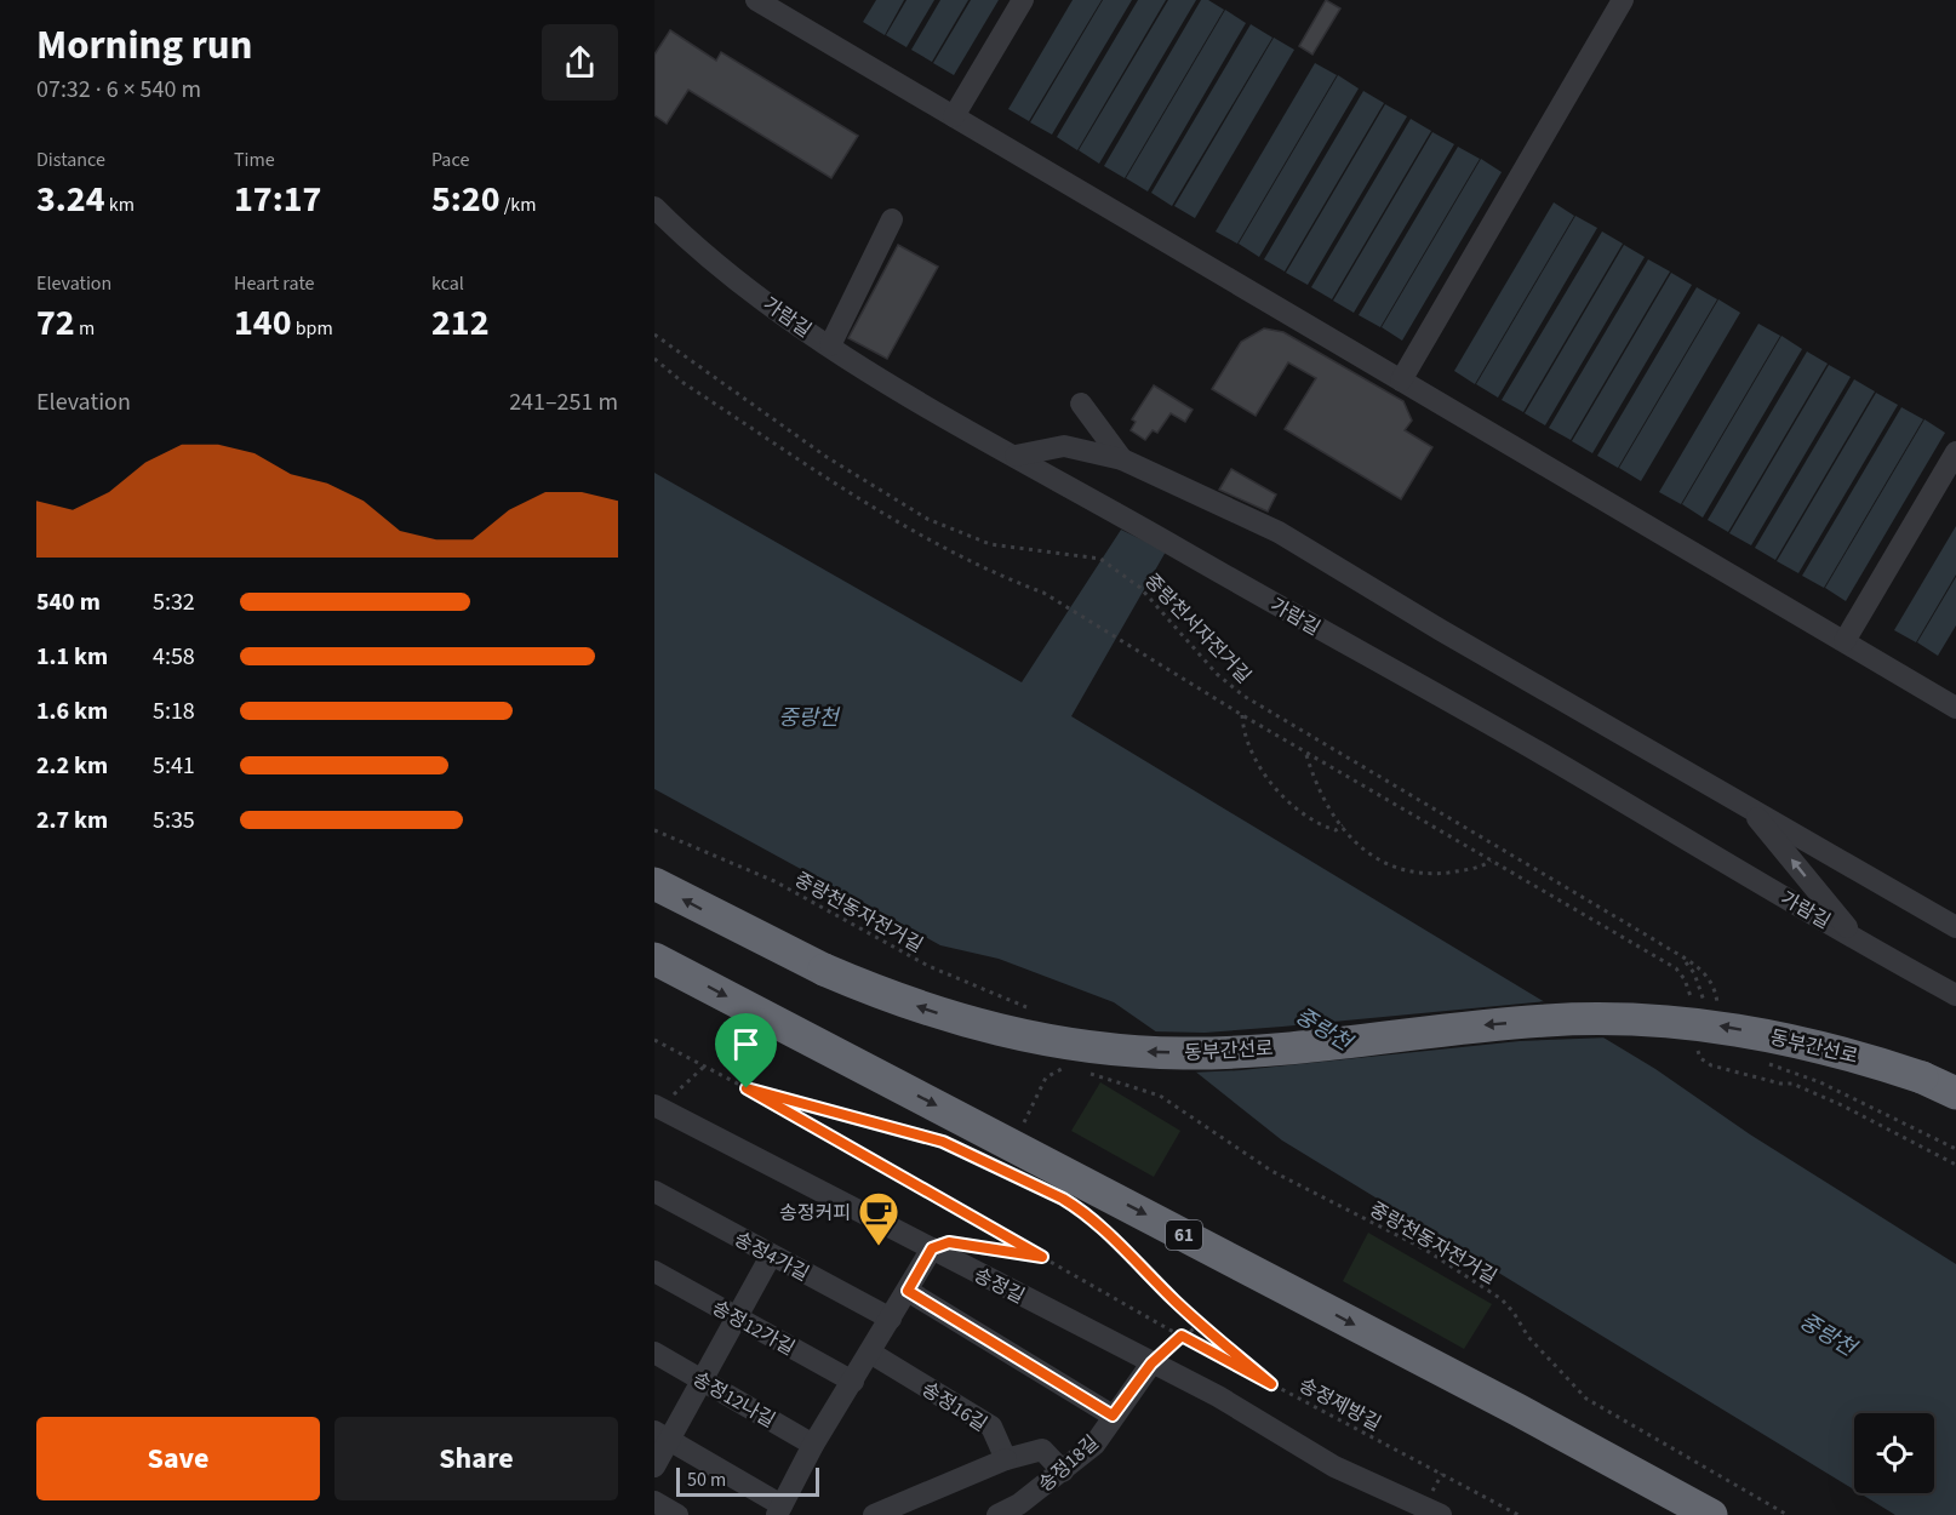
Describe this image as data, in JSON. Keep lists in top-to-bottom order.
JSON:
{
  "streets": {
    "highway": ["동부간선로", "61"],
    "street": [
      "가람길",
      "송정4가길",
      "송정길",
      "송정12가길",
      "송정12나길",
      "송정16길",
      "송정18길"
    ],
    "path": ["중랑천서자전거길", "중랑천동자전거길", "송정제방길"]
  },
  "crossings": [
    ["송정길", "송정18길"]
  ],
  "water": ["중랑천"],
  "places": {
    "cafe": ["송정커피"]
  },
  "scale_bar": "50 m",
  "page": {
    "heading": ["Morning run", "07:32 · 6 × 540 m"],
    "stats": [
      ["Distance", "3.24 km"],
      ["Time", "17:17"],
      ["Pace", "5:20 /km"],
      ["Elevation", "72 m"],
      ["Heart rate", "140 bpm"],
      ["kcal", "212"]
    ],
    "chart": ["Elevation", "241–251 m"],
    "list": [
      {
        "name": "540 m",
        "note": "5:32"
      },
      {
        "name": "1.1 km",
        "note": "4:58"
      },
      {
        "name": "1.6 km",
        "note": "5:18"
      },
      {
        "name": "2.2 km",
        "note": "5:41"
      },
      {
        "name": "2.7 km",
        "note": "5:35"
      }
    ],
    "buttons": ["Save", "Share"],
    "scale": "50 m"
  }
}
